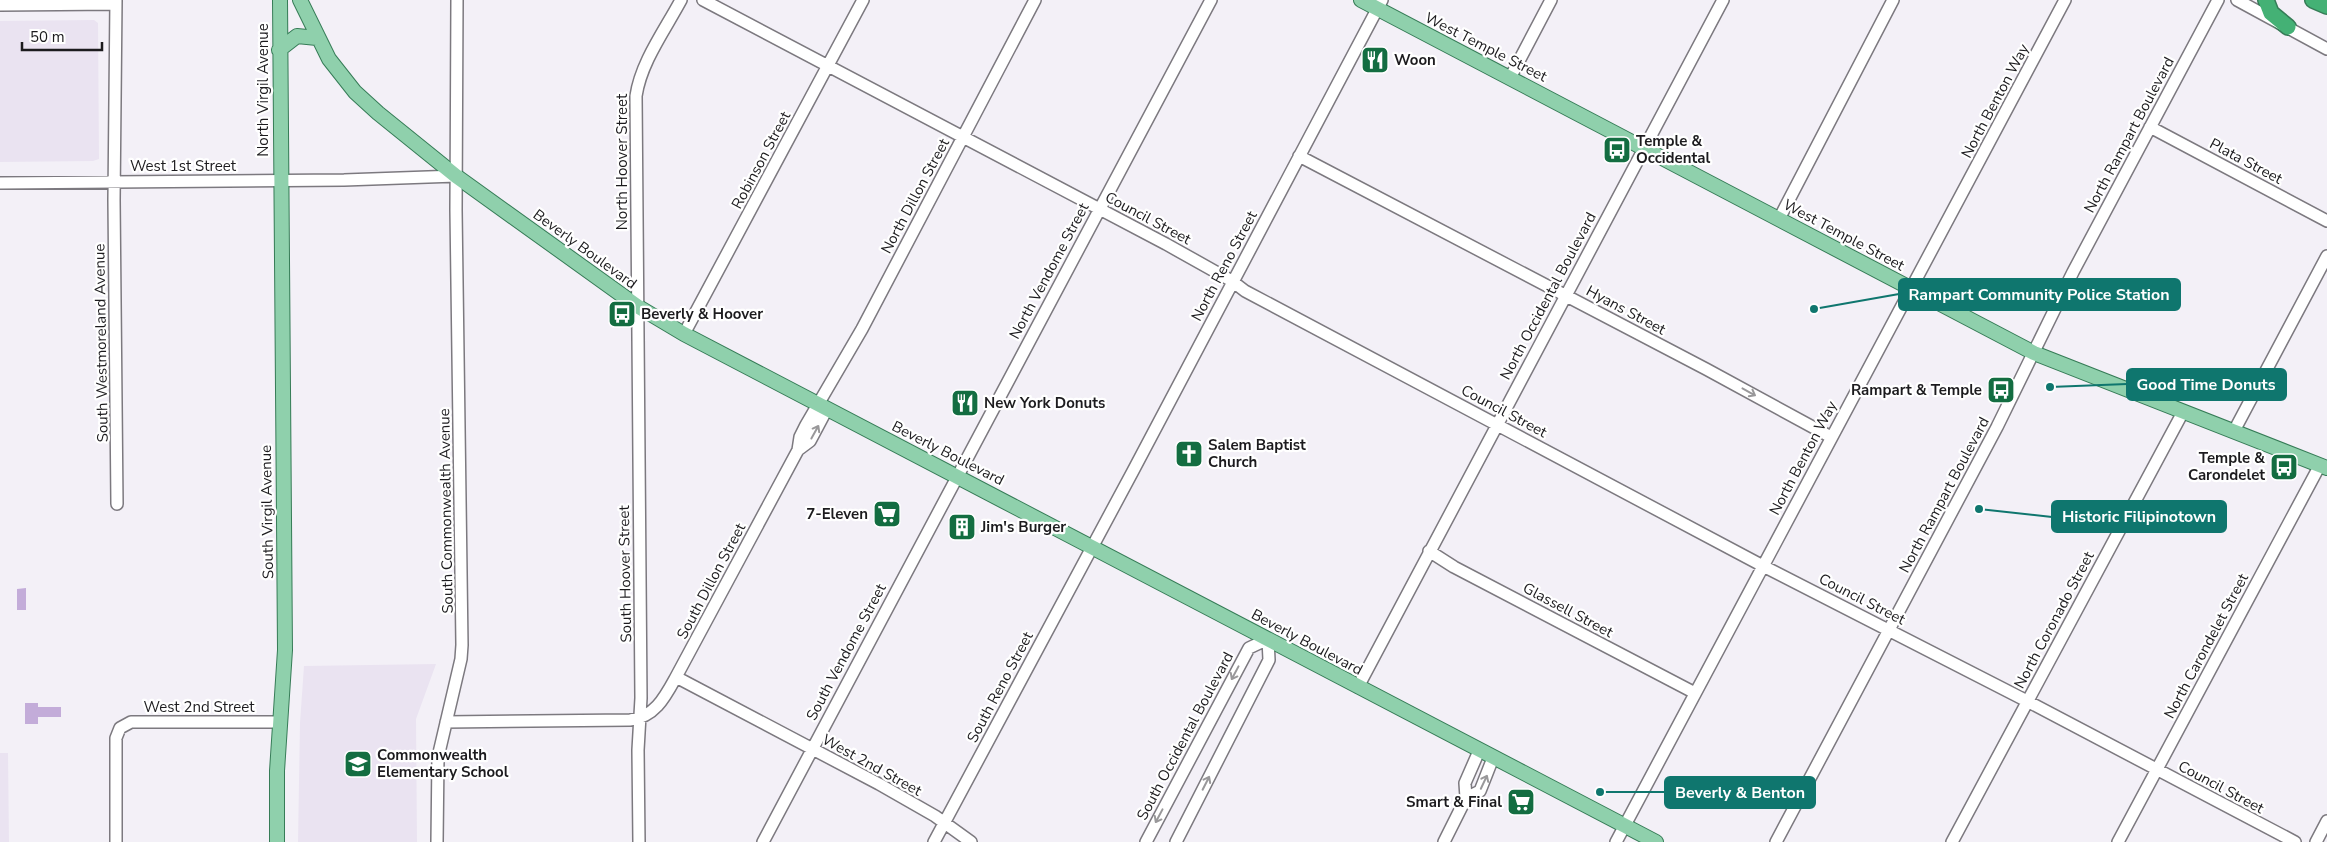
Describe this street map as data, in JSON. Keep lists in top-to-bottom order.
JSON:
{
  "streets": {
    "main road": [
      "West Temple Street",
      "North Virgil Avenue",
      "Beverly Boulevard",
      "South Virgil Avenue"
    ],
    "street": [
      "North Benton Way",
      "North Rampart Boulevard",
      "Robinson Street",
      "Plata Street",
      "North Hoover Street",
      "West 1st Street",
      "North Dillon Street",
      "Council Street",
      "North Reno Street",
      "North Vendome Street",
      "North Occidental Boulevard",
      "Hyans Street",
      "South Westmoreland Avenue",
      "South Commonwealth Avenue",
      "South Hoover Street",
      "South Dillon Street",
      "Glassell Street",
      "North Coronado Street",
      "North Carondelet Street",
      "South Vendome Street",
      "South Reno Street",
      "West 2nd Street",
      "South Occidental Boulevard"
    ]
  },
  "crossings": [
    ["West Temple Street", "North Benton Way"],
    ["West Temple Street", "North Rampart Boulevard"],
    ["West Temple Street", "North Reno Street"],
    ["West Temple Street", "North Occidental Boulevard"],
    ["West Temple Street", "North Coronado Street"],
    ["West Temple Street", "North Carondelet Street"],
    ["North Virgil Avenue", "West 1st Street"],
    ["North Virgil Avenue", "South Virgil Avenue"],
    ["North Benton Way", "Council Street"],
    ["North Benton Way", "Beverly Boulevard"],
    ["North Benton Way", "Hyans Street"],
    ["North Benton Way", "Glassell Street"],
    ["North Rampart Boulevard", "Plata Street"],
    ["North Rampart Boulevard", "Council Street"],
    ["Robinson Street", "Council Street"],
    ["Robinson Street", "Beverly Boulevard"],
    ["North Hoover Street", "Beverly Boulevard"],
    ["North Hoover Street", "South Hoover Street"],
    ["West 1st Street", "Beverly Boulevard"],
    ["West 1st Street", "South Westmoreland Avenue"],
    ["West 1st Street", "South Commonwealth Avenue"],
    ["West 1st Street", "South Virgil Avenue"],
    ["North Dillon Street", "Council Street"],
    ["North Dillon Street", "Beverly Boulevard"],
    ["North Dillon Street", "South Dillon Street"],
    ["Council Street", "North Reno Street"],
    ["Council Street", "North Vendome Street"],
    ["Council Street", "North Occidental Boulevard"],
    ["Council Street", "North Coronado Street"],
    ["Council Street", "North Carondelet Street"],
    ["Beverly Boulevard", "North Reno Street"],
    ["Beverly Boulevard", "North Vendome Street"],
    ["Beverly Boulevard", "North Occidental Boulevard"],
    ["Beverly Boulevard", "South Commonwealth Avenue"],
    ["Beverly Boulevard", "South Hoover Street"],
    ["Beverly Boulevard", "South Dillon Street"],
    ["Beverly Boulevard", "South Vendome Street"],
    ["Beverly Boulevard", "South Reno Street"],
    ["Beverly Boulevard", "South Occidental Boulevard"],
    ["North Reno Street", "Hyans Street"],
    ["North Reno Street", "South Reno Street"],
    ["North Vendome Street", "South Vendome Street"],
    ["North Occidental Boulevard", "Hyans Street"],
    ["North Occidental Boulevard", "Glassell Street"],
    ["South Virgil Avenue", "West 2nd Street"],
    ["South Hoover Street", "South Dillon Street"],
    ["South Dillon Street", "West 2nd Street"],
    ["South Vendome Street", "West 2nd Street"],
    ["South Reno Street", "West 2nd Street"]
  ],
  "one_way": ["Hyans Street"],
  "places": {
    "restaurant": ["Woon", "New York Donuts"],
    "bus stop": [
      "Temple & Occidental",
      "Beverly & Hoover",
      "Rampart & Temple",
      "Temple & Carondelet"
    ],
    "other": [
      "Rampart Community Police Station",
      "Good Time Donuts",
      "Historic Filipinotown",
      "Beverly & Benton"
    ],
    "church": ["Salem Baptist Church"],
    "supermarket": ["7-Eleven", "Smart & Final"],
    "building": ["Jim's Burger"],
    "school or university": ["Commonwealth Elementary School"]
  },
  "scale_bar": "50 m"
}
